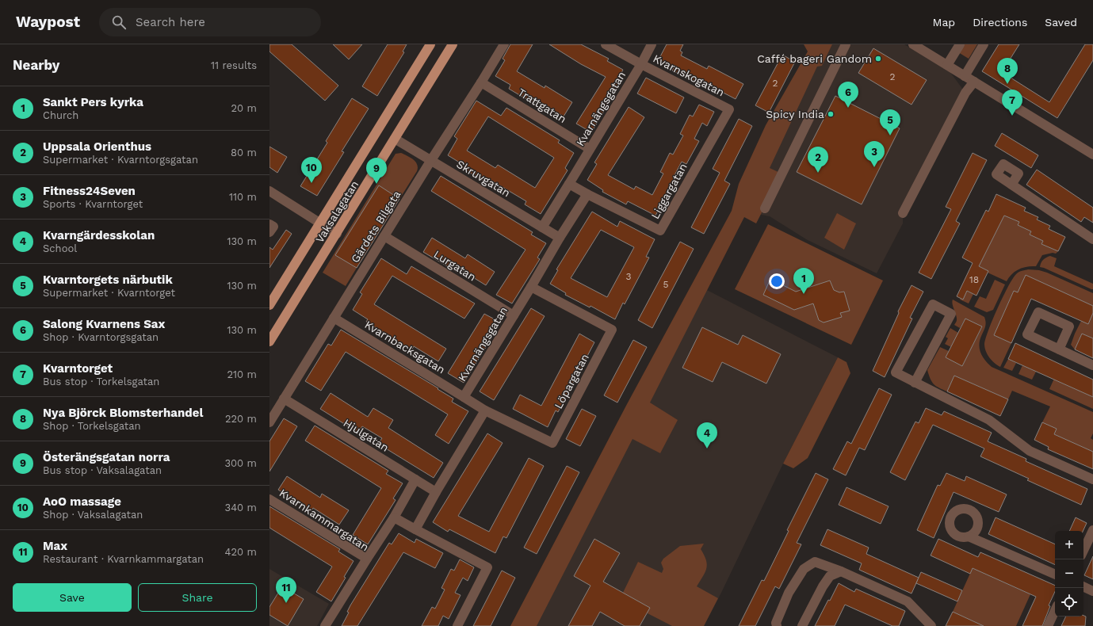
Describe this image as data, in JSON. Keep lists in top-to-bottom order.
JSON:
{
  "streets": {
    "main road": ["Vaksalagatan"],
    "street": [
      "Kvarnskogatan",
      "Trattgatan",
      "Kvarnängsgatan",
      "Skruvgatan",
      "Liggargatan",
      "Gärdets Bilgata",
      "Lurgatan",
      "Kvarnbacksgatan",
      "Löpargatan",
      "Hjulgatan",
      "Kvarnkammargatan"
    ]
  },
  "crossings": [
    ["Kvarnskogatan", "Kvarnängsgatan"],
    ["Kvarnskogatan", "Liggargatan"],
    ["Trattgatan", "Kvarnängsgatan"],
    ["Trattgatan", "Gärdets Bilgata"],
    ["Kvarnängsgatan", "Skruvgatan"],
    ["Kvarnängsgatan", "Liggargatan"],
    ["Kvarnängsgatan", "Lurgatan"],
    ["Kvarnängsgatan", "Kvarnbacksgatan"],
    ["Kvarnängsgatan", "Löpargatan"],
    ["Skruvgatan", "Vaksalagatan"],
    ["Skruvgatan", "Gärdets Bilgata"],
    ["Gärdets Bilgata", "Lurgatan"],
    ["Gärdets Bilgata", "Kvarnbacksgatan"],
    ["Gärdets Bilgata", "Hjulgatan"]
  ],
  "places": ["Caffé bageri Gandom", "Spicy India"],
  "house_numbers": [
    "2",
    "2",
    "3",
    "18",
    "5"
  ],
  "page": {
    "header": "Waypost",
    "search": "Search here",
    "nav": ["Map", "Directions", "Saved"],
    "heading": ["Nearby", "11 results"],
    "pins": [
      "8",
      "6",
      "7",
      "5",
      "3",
      "2",
      "10",
      "9",
      "1",
      "4",
      "11"
    ],
    "list": [
      {
        "mark": "1",
        "name": "Sankt Pers kyrka",
        "note": "Church",
        "value": "20 m"
      },
      {
        "mark": "2",
        "name": "Uppsala Orienthus",
        "note": "Supermarket · Kvarntorgsgatan",
        "value": "80 m"
      },
      {
        "mark": "3",
        "name": "Fitness24Seven",
        "note": "Sports · Kvarntorget",
        "value": "110 m"
      },
      {
        "mark": "4",
        "name": "Kvarngärdesskolan",
        "note": "School",
        "value": "130 m"
      },
      {
        "mark": "5",
        "name": "Kvarntorgets närbutik",
        "note": "Supermarket · Kvarntorget",
        "value": "130 m"
      },
      {
        "mark": "6",
        "name": "Salong Kvarnens Sax",
        "note": "Shop · Kvarntorgsgatan",
        "value": "130 m"
      },
      {
        "mark": "7",
        "name": "Kvarntorget",
        "note": "Bus stop · Torkelsgatan",
        "value": "210 m"
      },
      {
        "mark": "8",
        "name": "Nya Björck Blomsterhandel",
        "note": "Shop · Torkelsgatan",
        "value": "220 m"
      },
      {
        "mark": "9",
        "name": "Österängsgatan norra",
        "note": "Bus stop · Vaksalagatan",
        "value": "300 m"
      },
      {
        "mark": "10",
        "name": "AoO massage",
        "note": "Shop · Vaksalagatan",
        "value": "340 m"
      },
      {
        "mark": "11",
        "name": "Max",
        "note": "Restaurant · Kvarnkammargatan",
        "value": "420 m"
      }
    ],
    "map_buttons": ["+", "−"],
    "buttons": ["Save", "Share"]
  }
}
